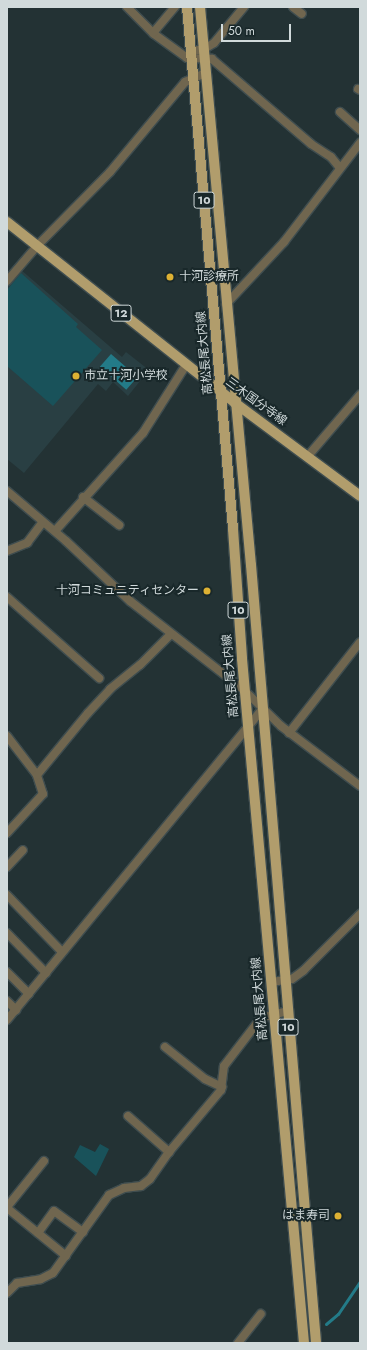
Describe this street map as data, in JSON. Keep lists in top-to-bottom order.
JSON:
{
  "streets": {
    "main road": [
      "10",
      "12",
      "高松長尾大内線",
      "三木国分寺線"
    ]
  },
  "crossings": [
    ["10", "三木国分寺線"],
    ["高松長尾大内線", "三木国分寺線"]
  ],
  "places": [
    "十河診療所",
    "市立十河小学校",
    "十河コミュニティセンター",
    "はま寿司"
  ],
  "scale_bar": "50 m"
}
